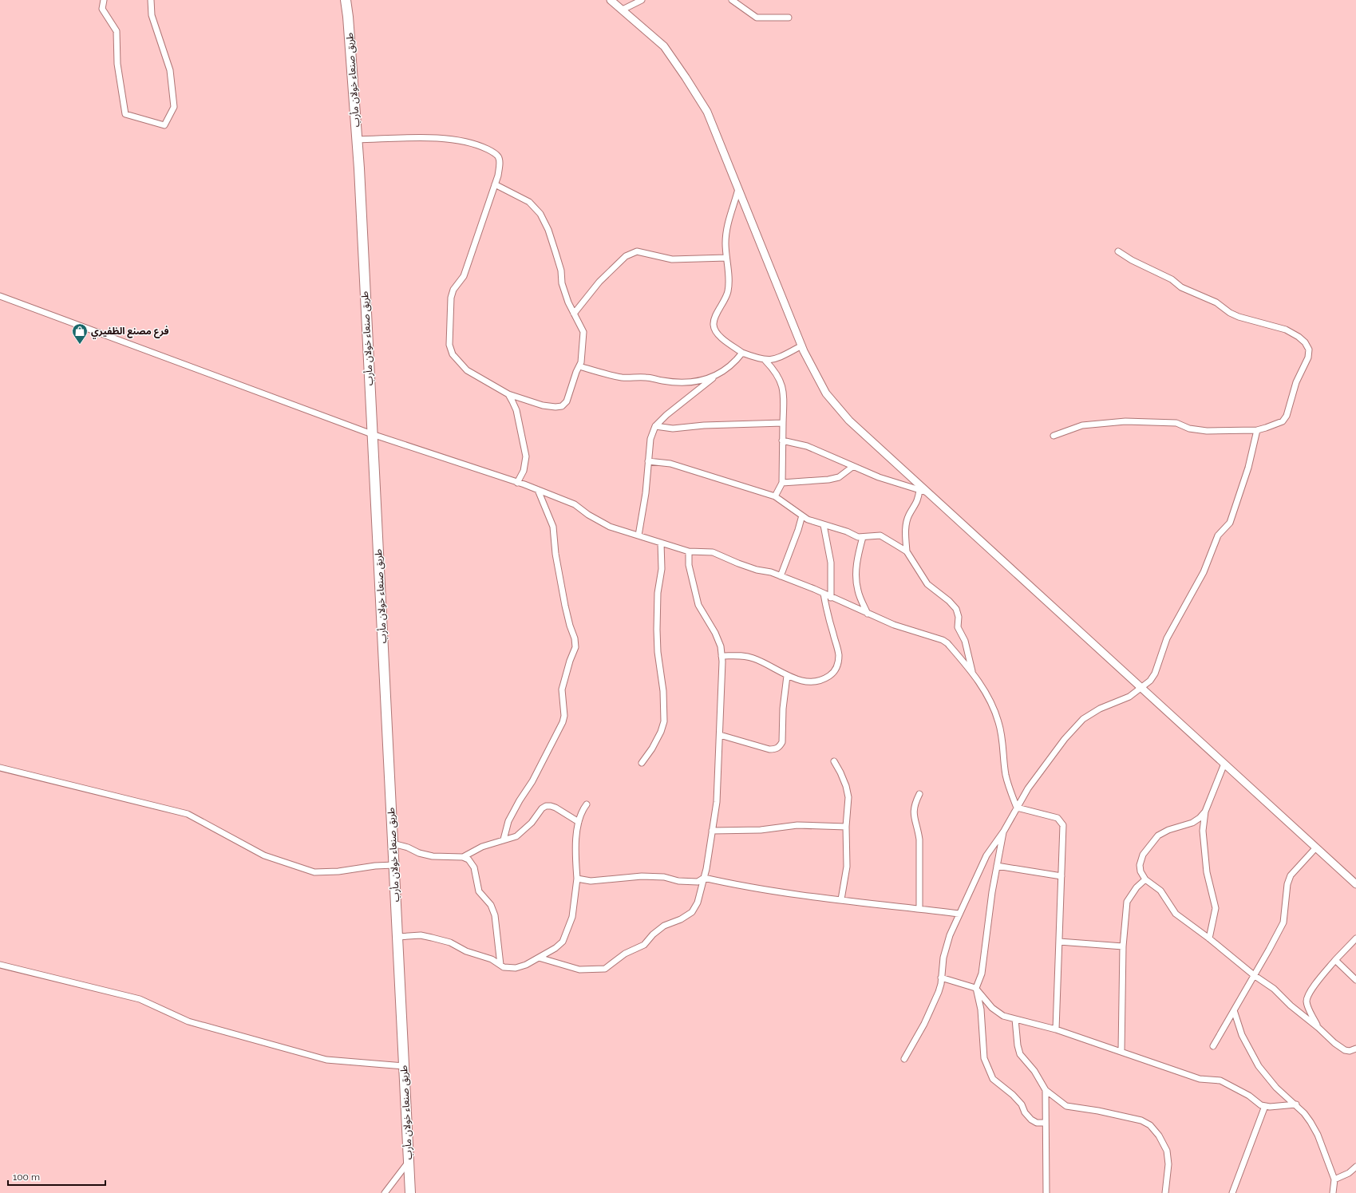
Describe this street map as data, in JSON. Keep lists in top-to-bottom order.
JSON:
{
  "streets": {
    "main road": ["طريق صنعاء خولان مأرب"]
  },
  "places": {
    "shop": ["فرع مصنع الظفيري"]
  },
  "scale_bar": "100 m"
}
